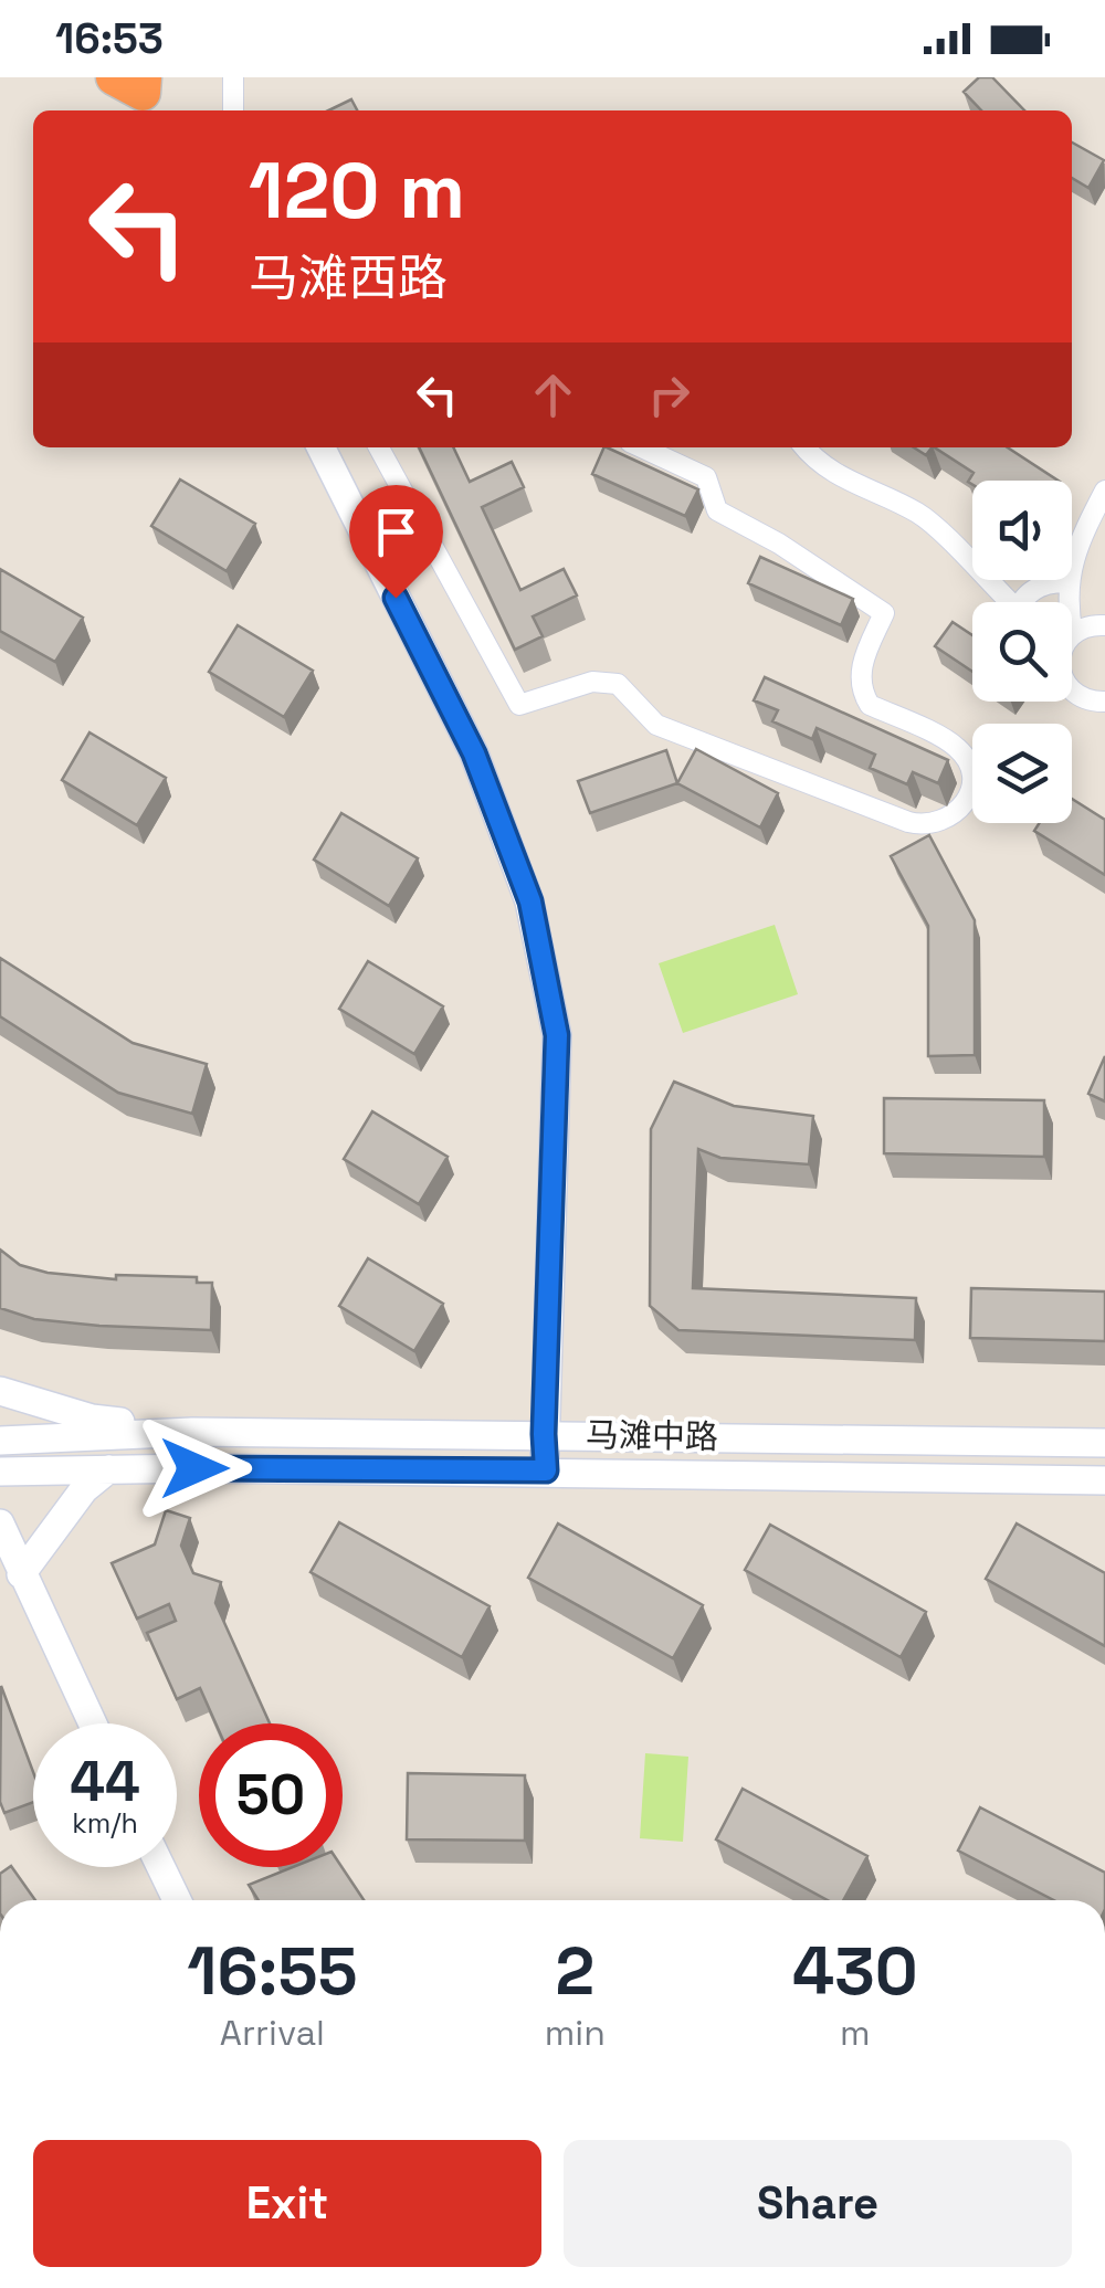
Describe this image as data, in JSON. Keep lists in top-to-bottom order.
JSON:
{
  "streets": {
    "main road": ["马滩中路"]
  },
  "page": {
    "status": "16:53",
    "turn": ["120 m", "马滩西路"],
    "speed": "44 km/h",
    "limit": "50",
    "eta": [
      "16:55",
      "Arrival",
      "2",
      "min",
      "430",
      "m"
    ],
    "buttons": ["Exit", "Share"]
  }
}
